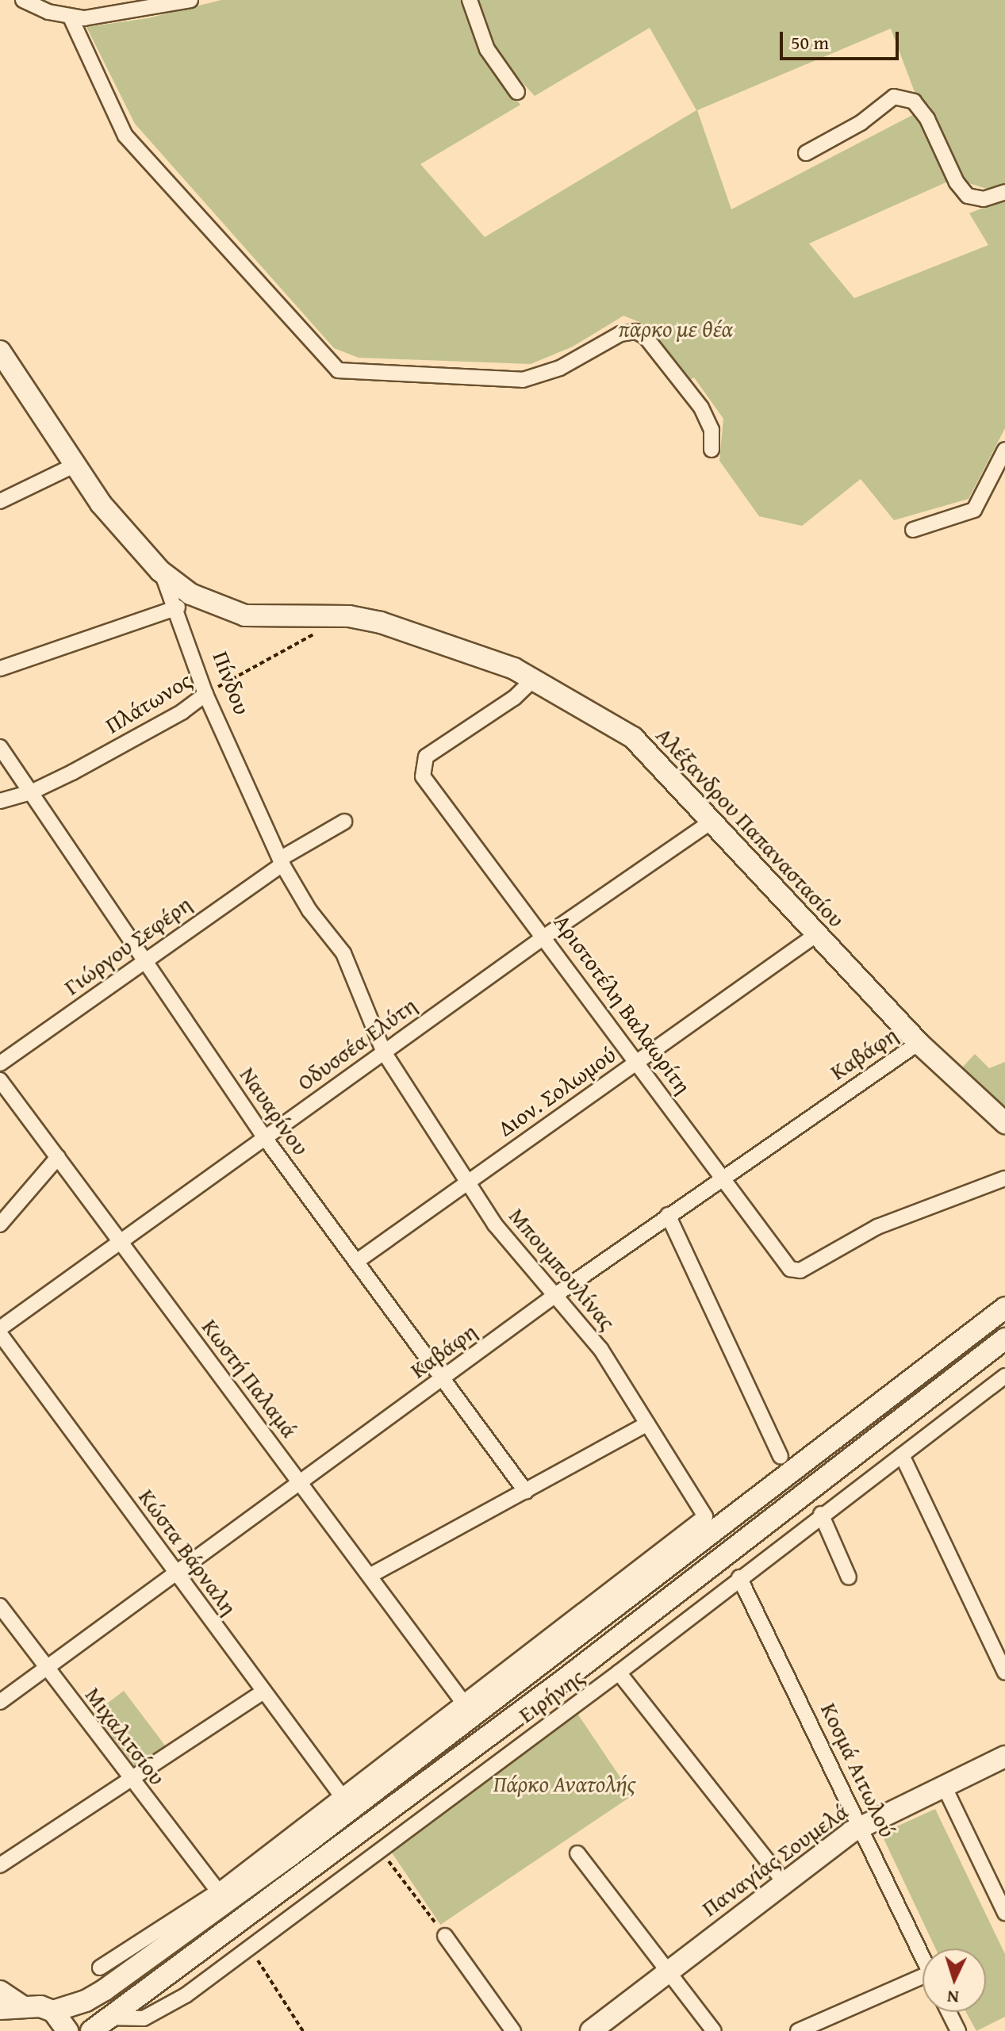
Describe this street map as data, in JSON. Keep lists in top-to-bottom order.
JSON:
{
  "streets": {
    "street": [
      "Πίνδου",
      "Πλάτωνος",
      "Αλέξανδρου Παπαναστασίου",
      "Γιώργου Σεφέρη",
      "Αριστοτέλη Βαλαωρίτη",
      "Οδυσσέα Ελύτη",
      "Καβάφη",
      "Διον. Σολωμού",
      "Ναυαρίνου",
      "Μπουμπουλίνας",
      "Κωστή Παλαμά",
      "Κώστα Βάρναλη",
      "Ειρήνης",
      "Μιχαλιτσίου",
      "Κοσμά Αιτωλού",
      "Παναγίας Σουμελά"
    ]
  },
  "crossings": [
    ["Πίνδου", "Πλάτωνος"],
    ["Πίνδου", "Αλέξανδρου Παπαναστασίου"],
    ["Πίνδου", "Γιώργου Σεφέρη"],
    ["Πίνδου", "Οδυσσέα Ελύτη"],
    ["Πίνδου", "Μπουμπουλίνας"],
    ["Πλάτωνος", "Ναυαρίνου"],
    ["Αλέξανδρου Παπαναστασίου", "Αριστοτέλη Βαλαωρίτη"],
    ["Αλέξανδρου Παπαναστασίου", "Οδυσσέα Ελύτη"],
    ["Αλέξανδρου Παπαναστασίου", "Καβάφη"],
    ["Αλέξανδρου Παπαναστασίου", "Διον. Σολωμού"],
    ["Γιώργου Σεφέρη", "Ναυαρίνου"],
    ["Αριστοτέλη Βαλαωρίτη", "Οδυσσέα Ελύτη"],
    ["Αριστοτέλη Βαλαωρίτη", "Καβάφη"],
    ["Αριστοτέλη Βαλαωρίτη", "Διον. Σολωμού"],
    ["Οδυσσέα Ελύτη", "Ναυαρίνου"],
    ["Οδυσσέα Ελύτη", "Μπουμπουλίνας"],
    ["Οδυσσέα Ελύτη", "Κωστή Παλαμά"],
    ["Καβάφη", "Ναυαρίνου"],
    ["Καβάφη", "Μπουμπουλίνας"],
    ["Καβάφη", "Κωστή Παλαμά"],
    ["Καβάφη", "Κώστα Βάρναλη"],
    ["Καβάφη", "Μιχαλιτσίου"],
    ["Διον. Σολωμού", "Ναυαρίνου"],
    ["Διον. Σολωμού", "Μπουμπουλίνας"],
    ["Μπουμπουλίνας", "Κωστή Παλαμά"],
    ["Ειρήνης", "Κοσμά Αιτωλού"],
    ["Κοσμά Αιτωλού", "Παναγίας Σουμελά"]
  ],
  "parks": ["παρκο με θέα", "Πάρκο Ανατολής"],
  "scale_bar": "50 m",
  "north": "bottom"
}
